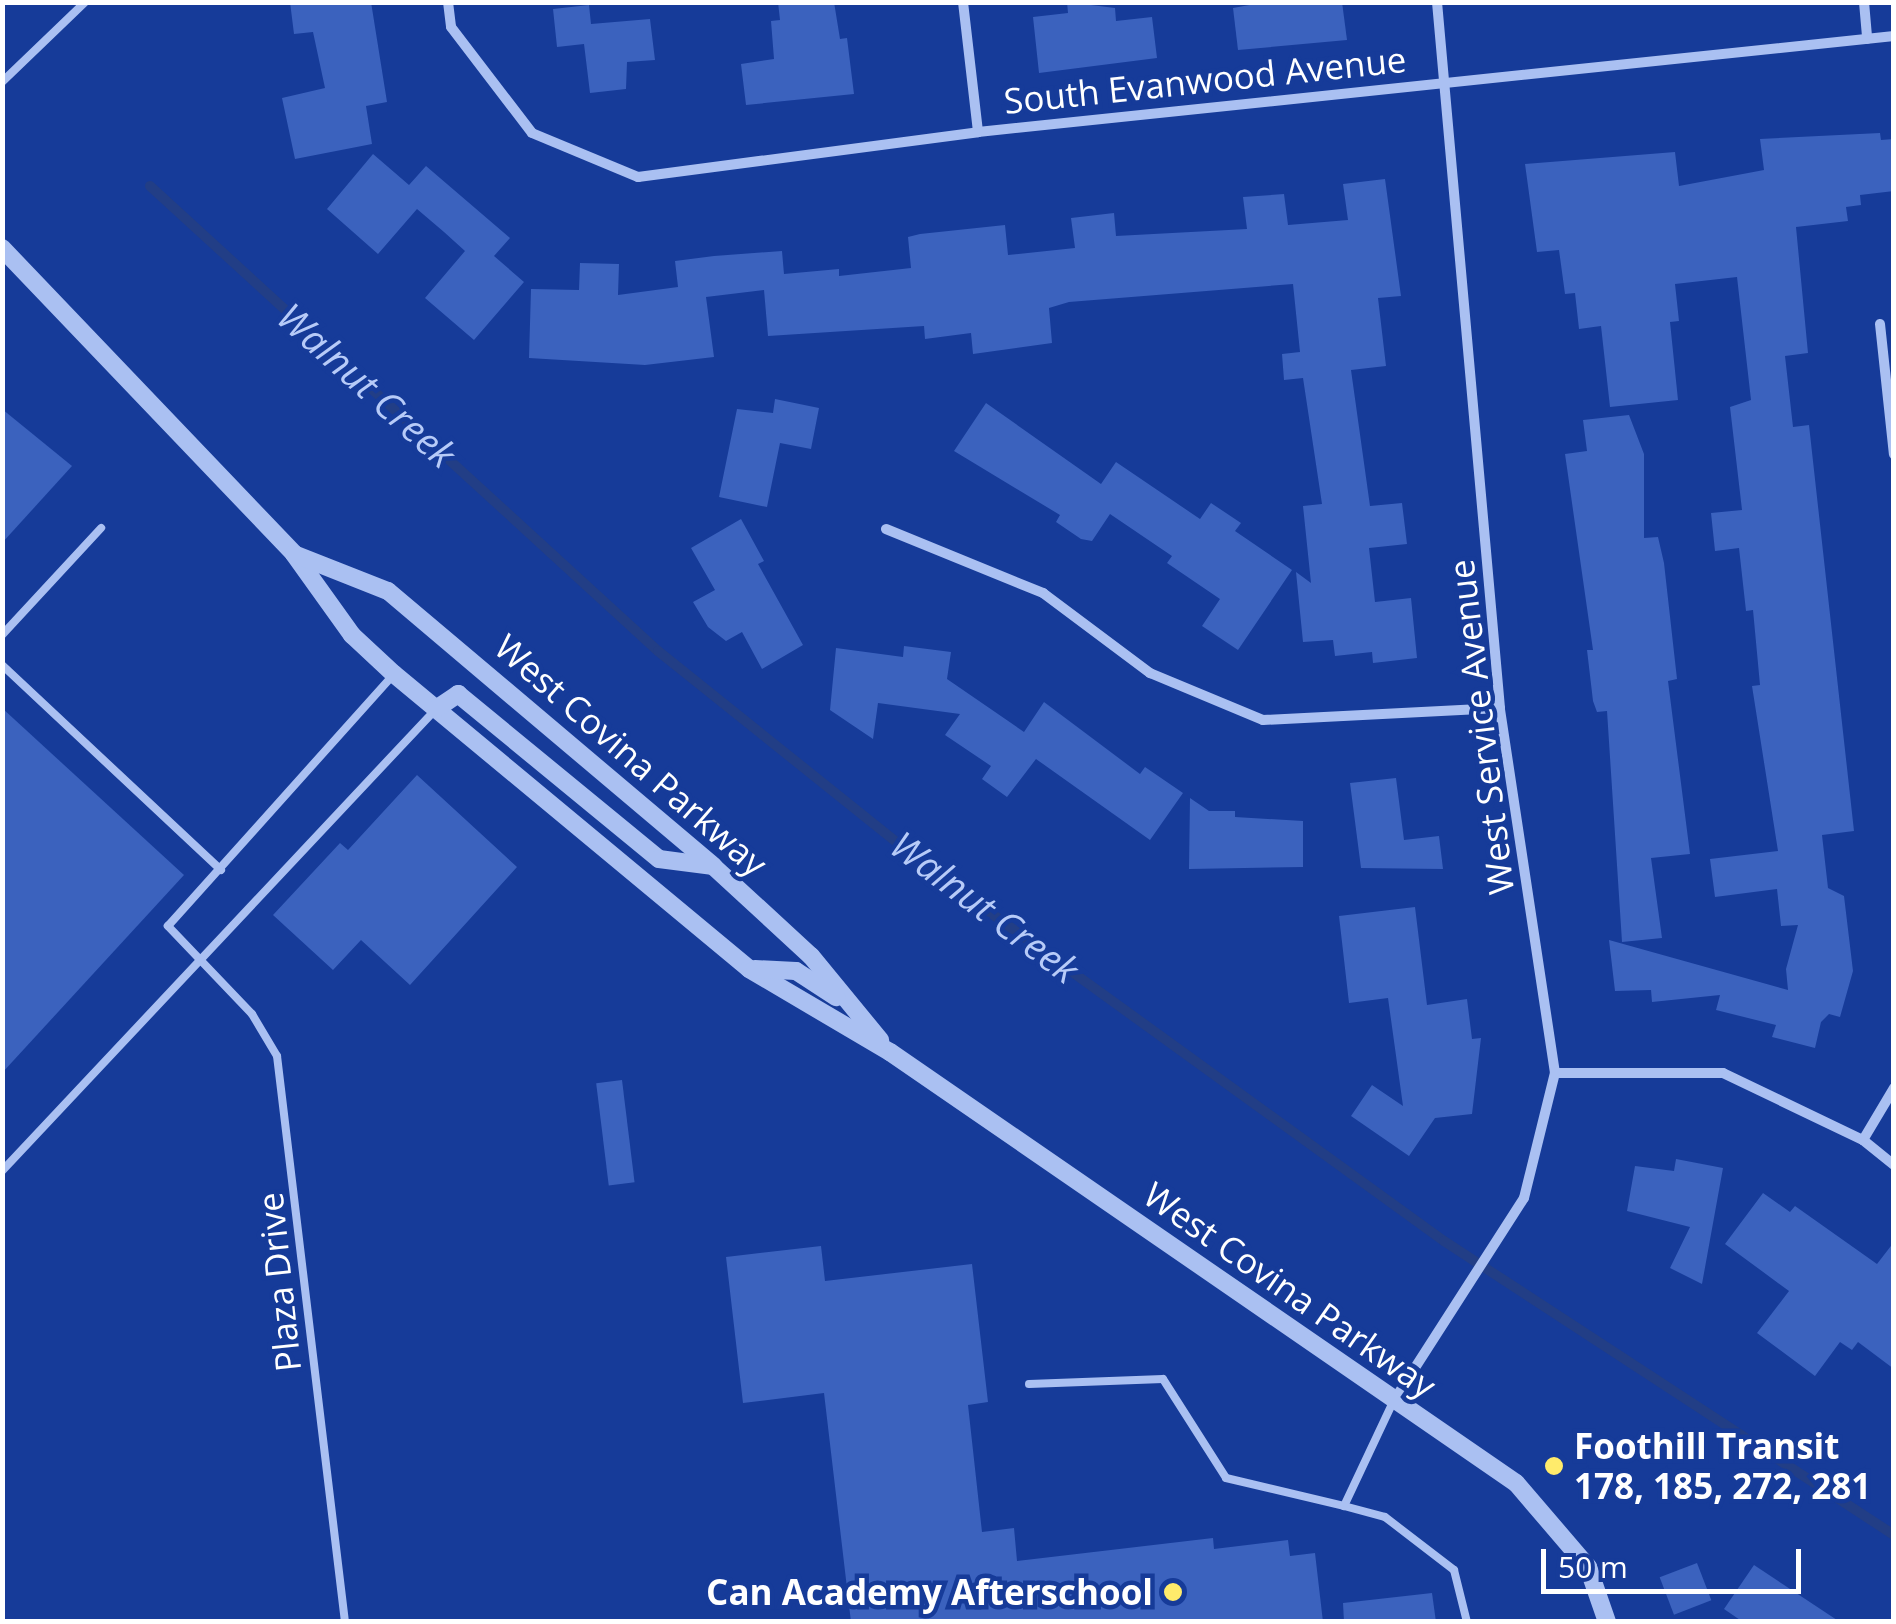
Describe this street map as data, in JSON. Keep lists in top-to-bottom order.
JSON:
{
  "streets": {
    "street": ["South Evanwood Avenue", "West Service Avenue", "West Covina Parkway"],
    "lane": ["Plaza Drive"]
  },
  "crossings": [
    ["South Evanwood Avenue", "West Service Avenue"],
    ["West Service Avenue", "West Covina Parkway"]
  ],
  "water": ["Walnut Creek"],
  "places": ["Foothill Transit 178, 185, 272, 281", "Can Academy Afterschool"],
  "scale_bar": "50 m"
}
